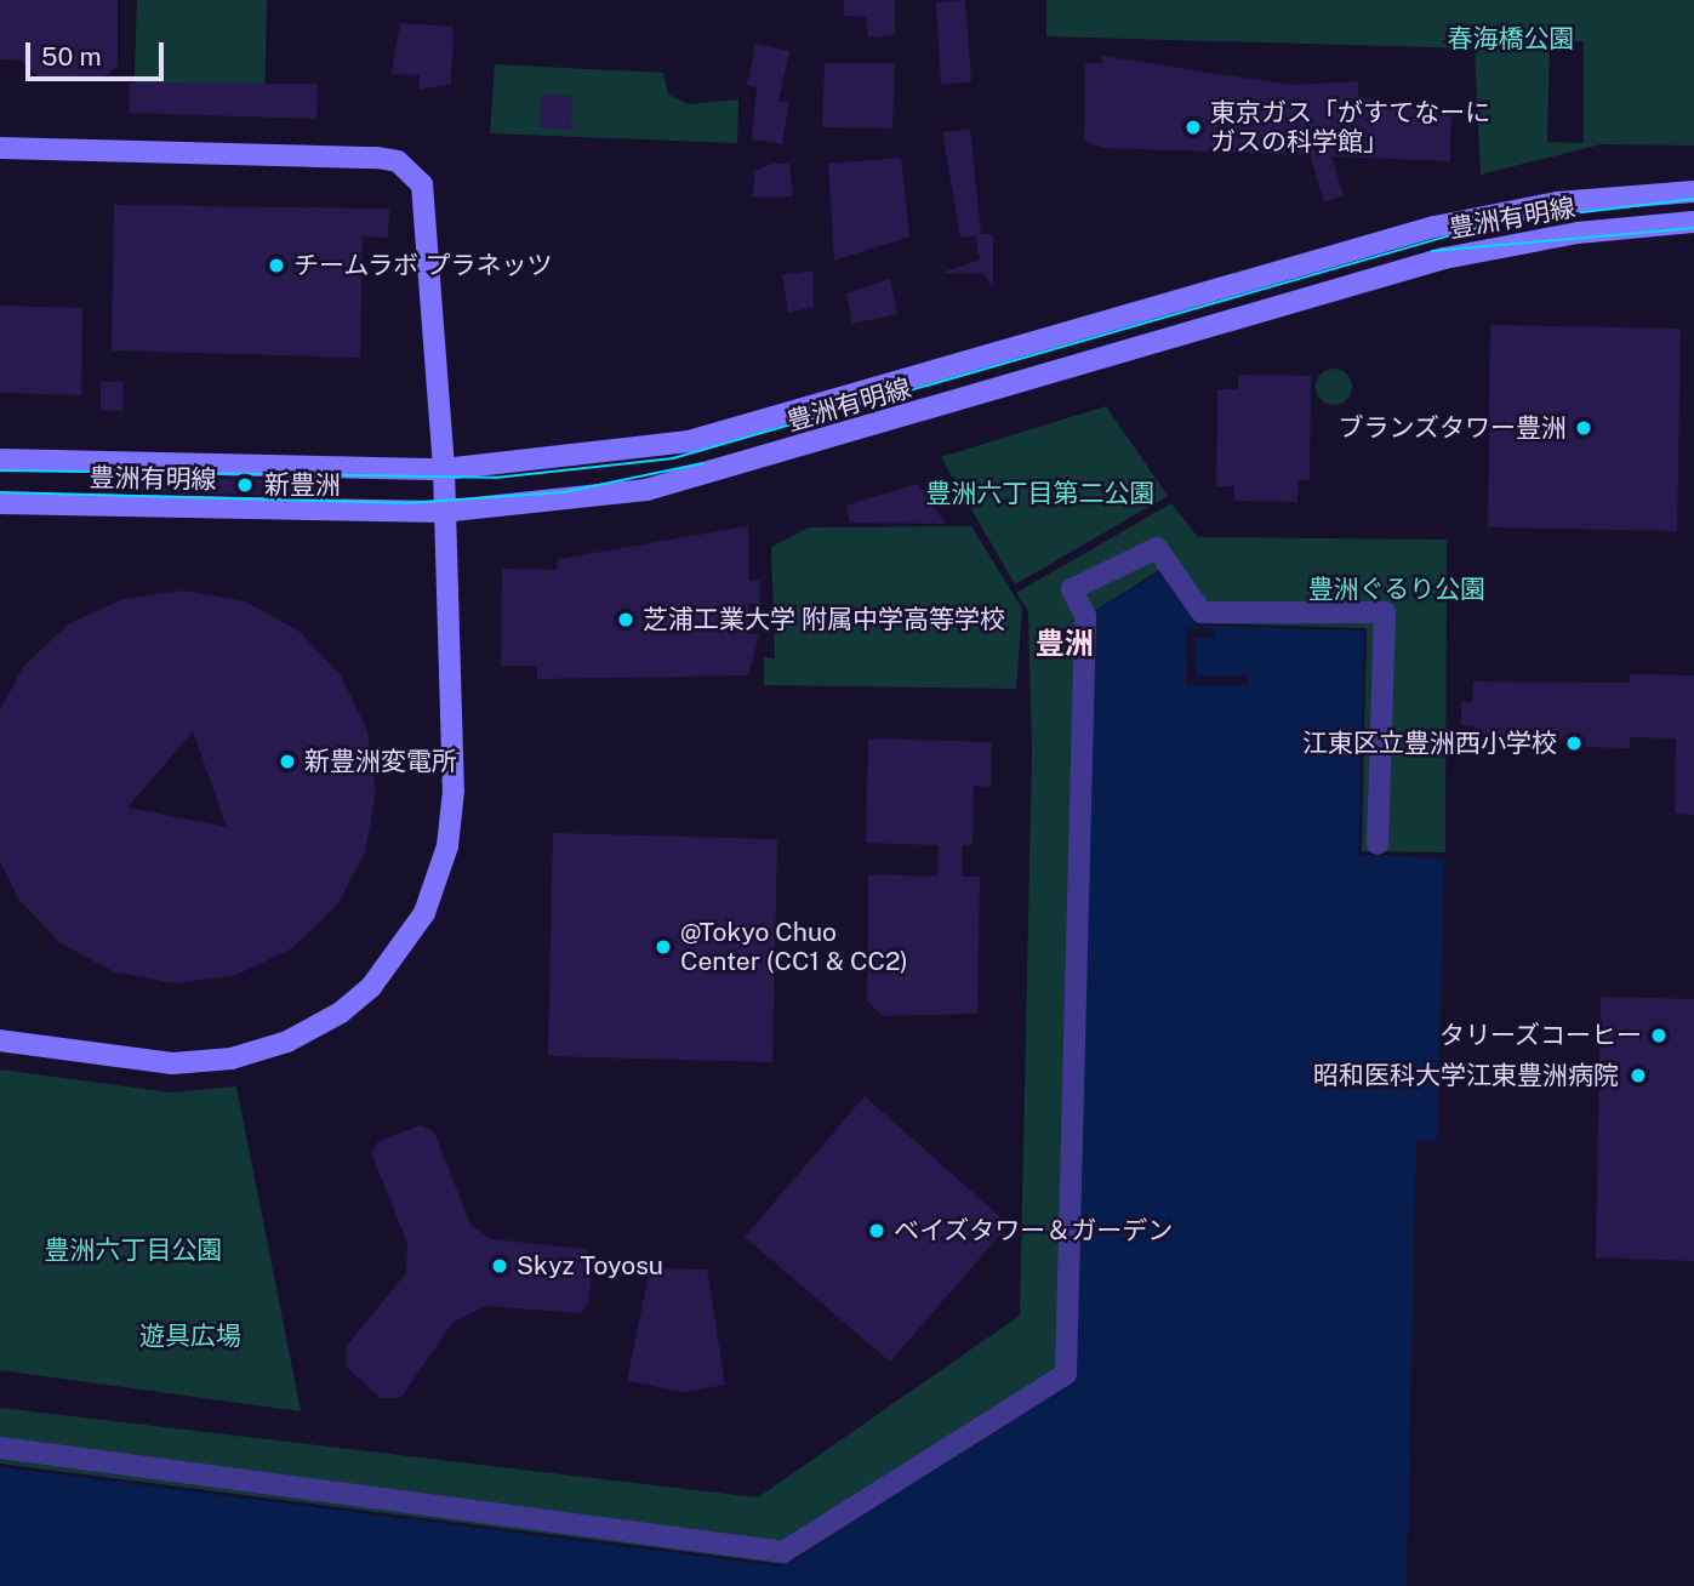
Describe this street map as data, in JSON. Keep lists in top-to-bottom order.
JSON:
{
  "streets": {
    "main road": ["豊洲有明線"]
  },
  "districts": ["豊洲"],
  "parks": [
    "春海橋公園",
    "豊洲六丁目第二公園",
    "豊洲ぐるり公園",
    "豊洲六丁目公園",
    "遊具広場"
  ],
  "places": [
    "東京ガス「がすてなーに ガスの科学館」",
    "チームラボ プラネッツ",
    "ブランズタワー豊洲",
    "新豊洲",
    "芝浦工業大学 附属中学高等学校",
    "江東区立豊洲西小学校",
    "新豊洲変電所",
    "@Tokyo Chuo Center (CC1 & CC2)",
    "タリーズコーヒー",
    "昭和医科大学江東豊洲病院",
    "ベイズタワー＆ガーデン",
    "Skyz Toyosu"
  ],
  "scale_bar": "50 m"
}
